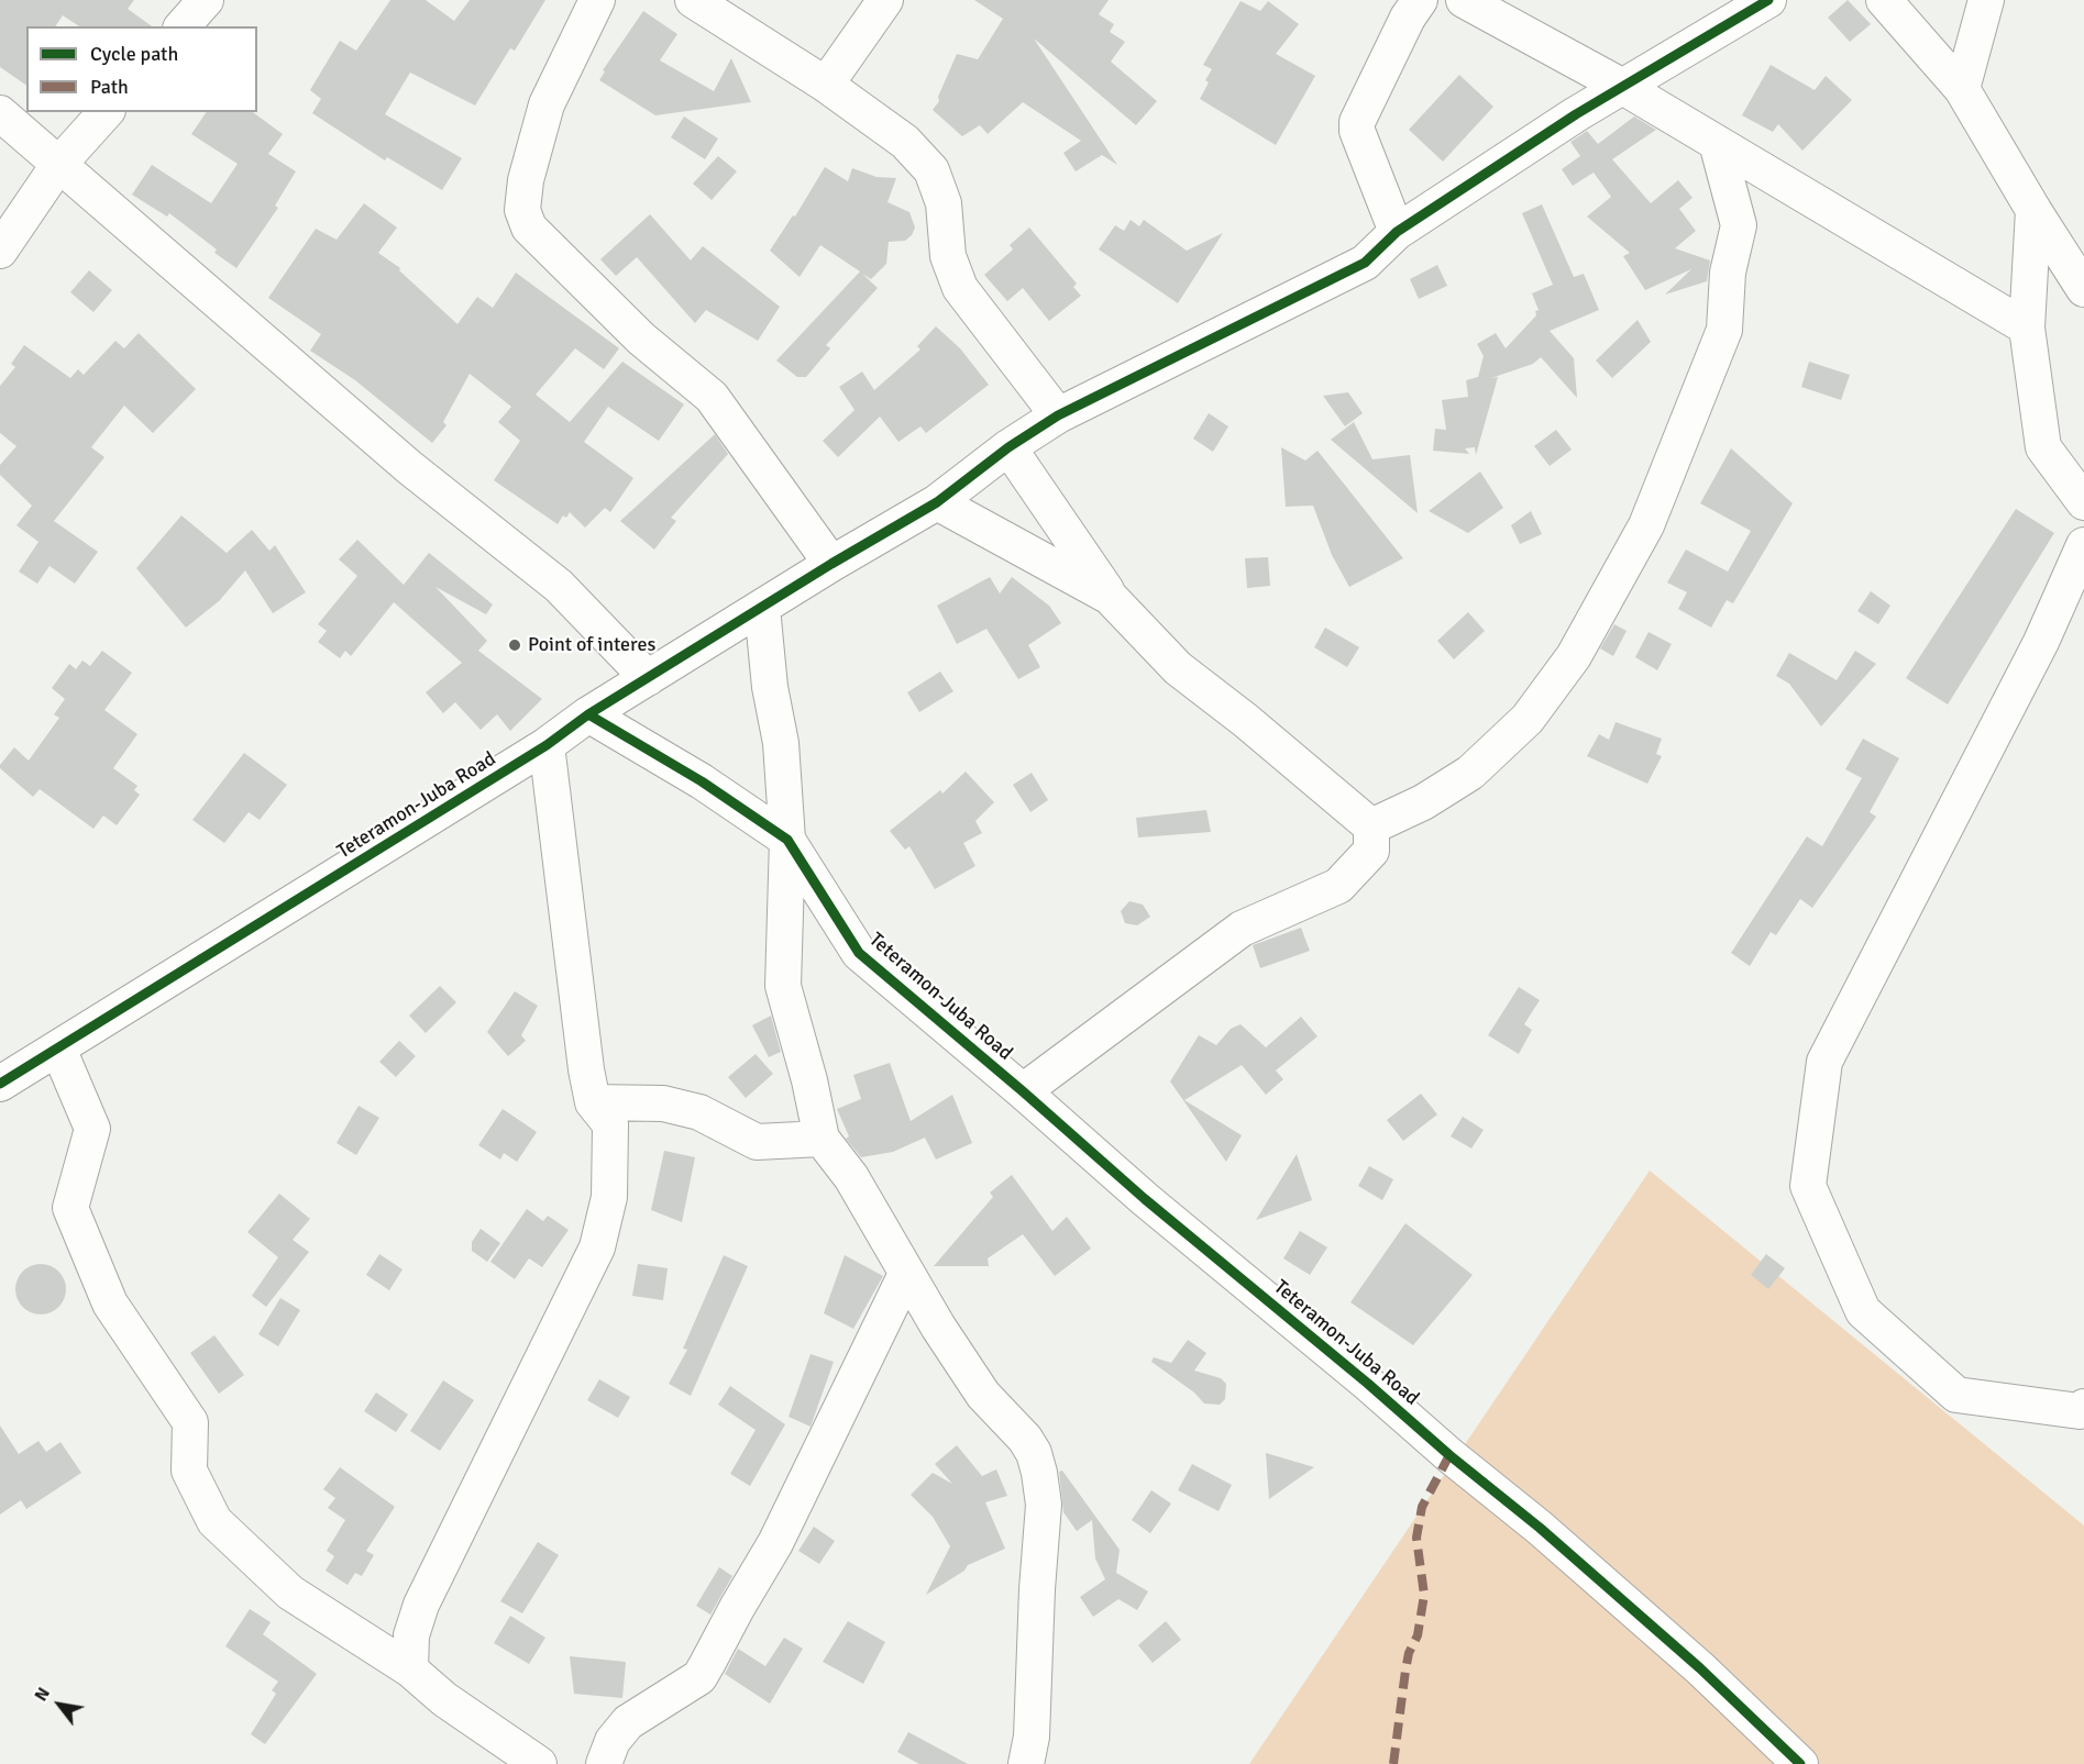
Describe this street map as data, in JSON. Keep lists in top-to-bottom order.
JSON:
{
  "streets": {
    "street": ["Teteramon-Juba Road"]
  },
  "places": ["Point of interes"],
  "legend": ["Cycle path", "Path"],
  "north": "top left"
}
